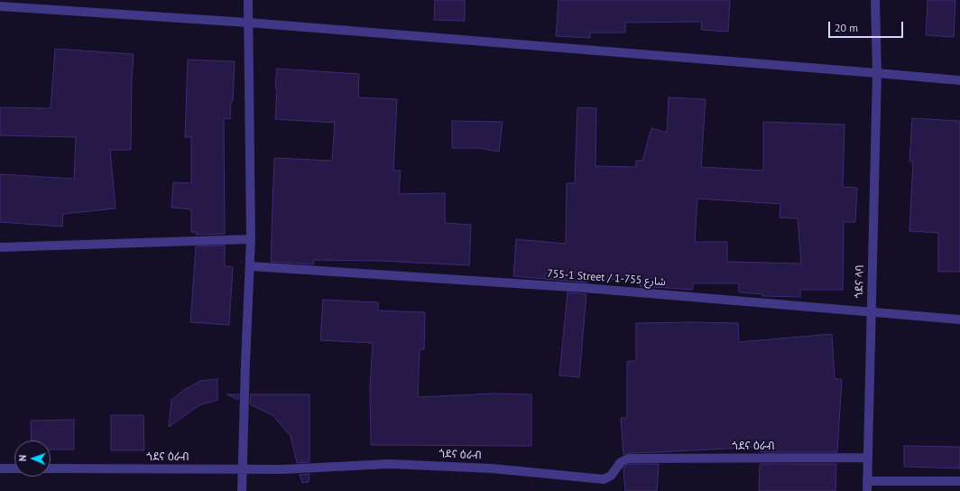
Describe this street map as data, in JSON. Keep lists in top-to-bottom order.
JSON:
{
  "streets": {
    "street": ["755-1 Street / شارع 755-1", "ጎደና ላባ", "ጎደና ዕራብ"]
  },
  "crossings": [
    ["755-1 Street / شارع 755-1", "ጎደና ላባ"],
    ["ጎደና ላባ", "ጎደና ዕራብ"]
  ],
  "scale_bar": "20 m",
  "north": "left"
}
